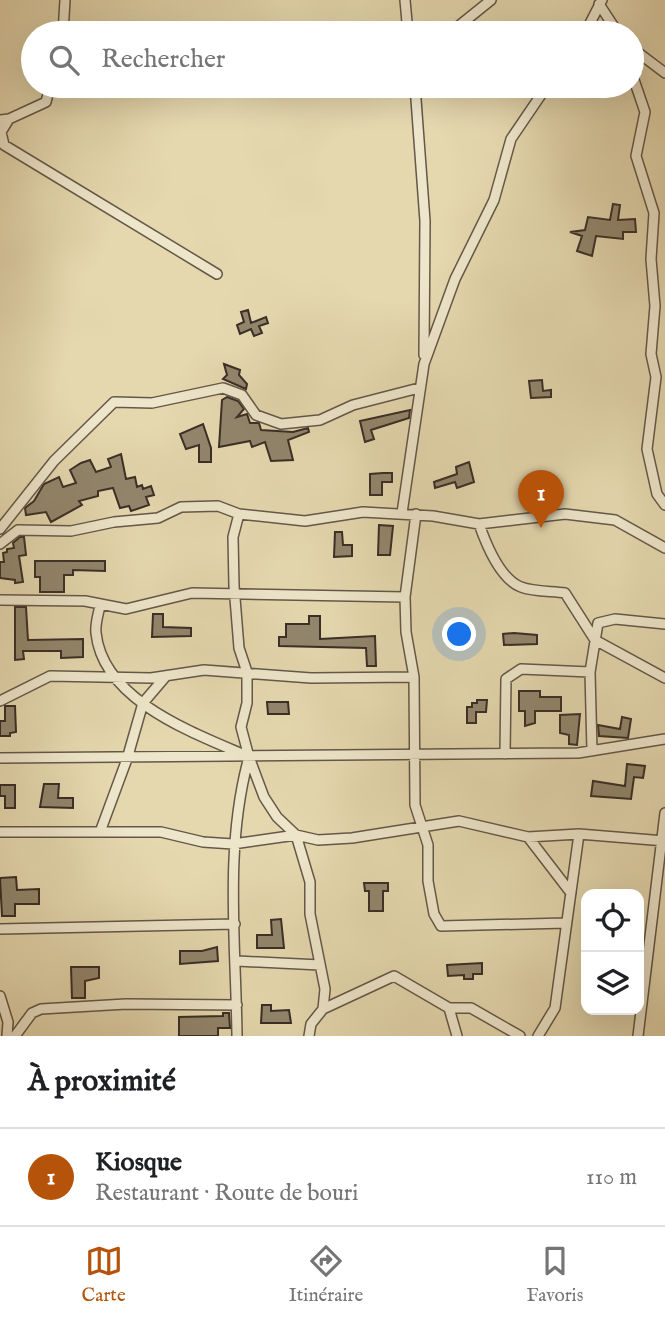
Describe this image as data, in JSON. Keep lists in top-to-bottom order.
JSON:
{
  "page": {
    "search": "Rechercher",
    "pins": "1",
    "heading": "À proximité",
    "list": [
      {
        "mark": "1",
        "name": "Kiosque",
        "note": "Restaurant · Route de bouri",
        "value": "110 m"
      }
    ],
    "nav": ["Carte", "Itinéraire", "Favoris"]
  }
}
